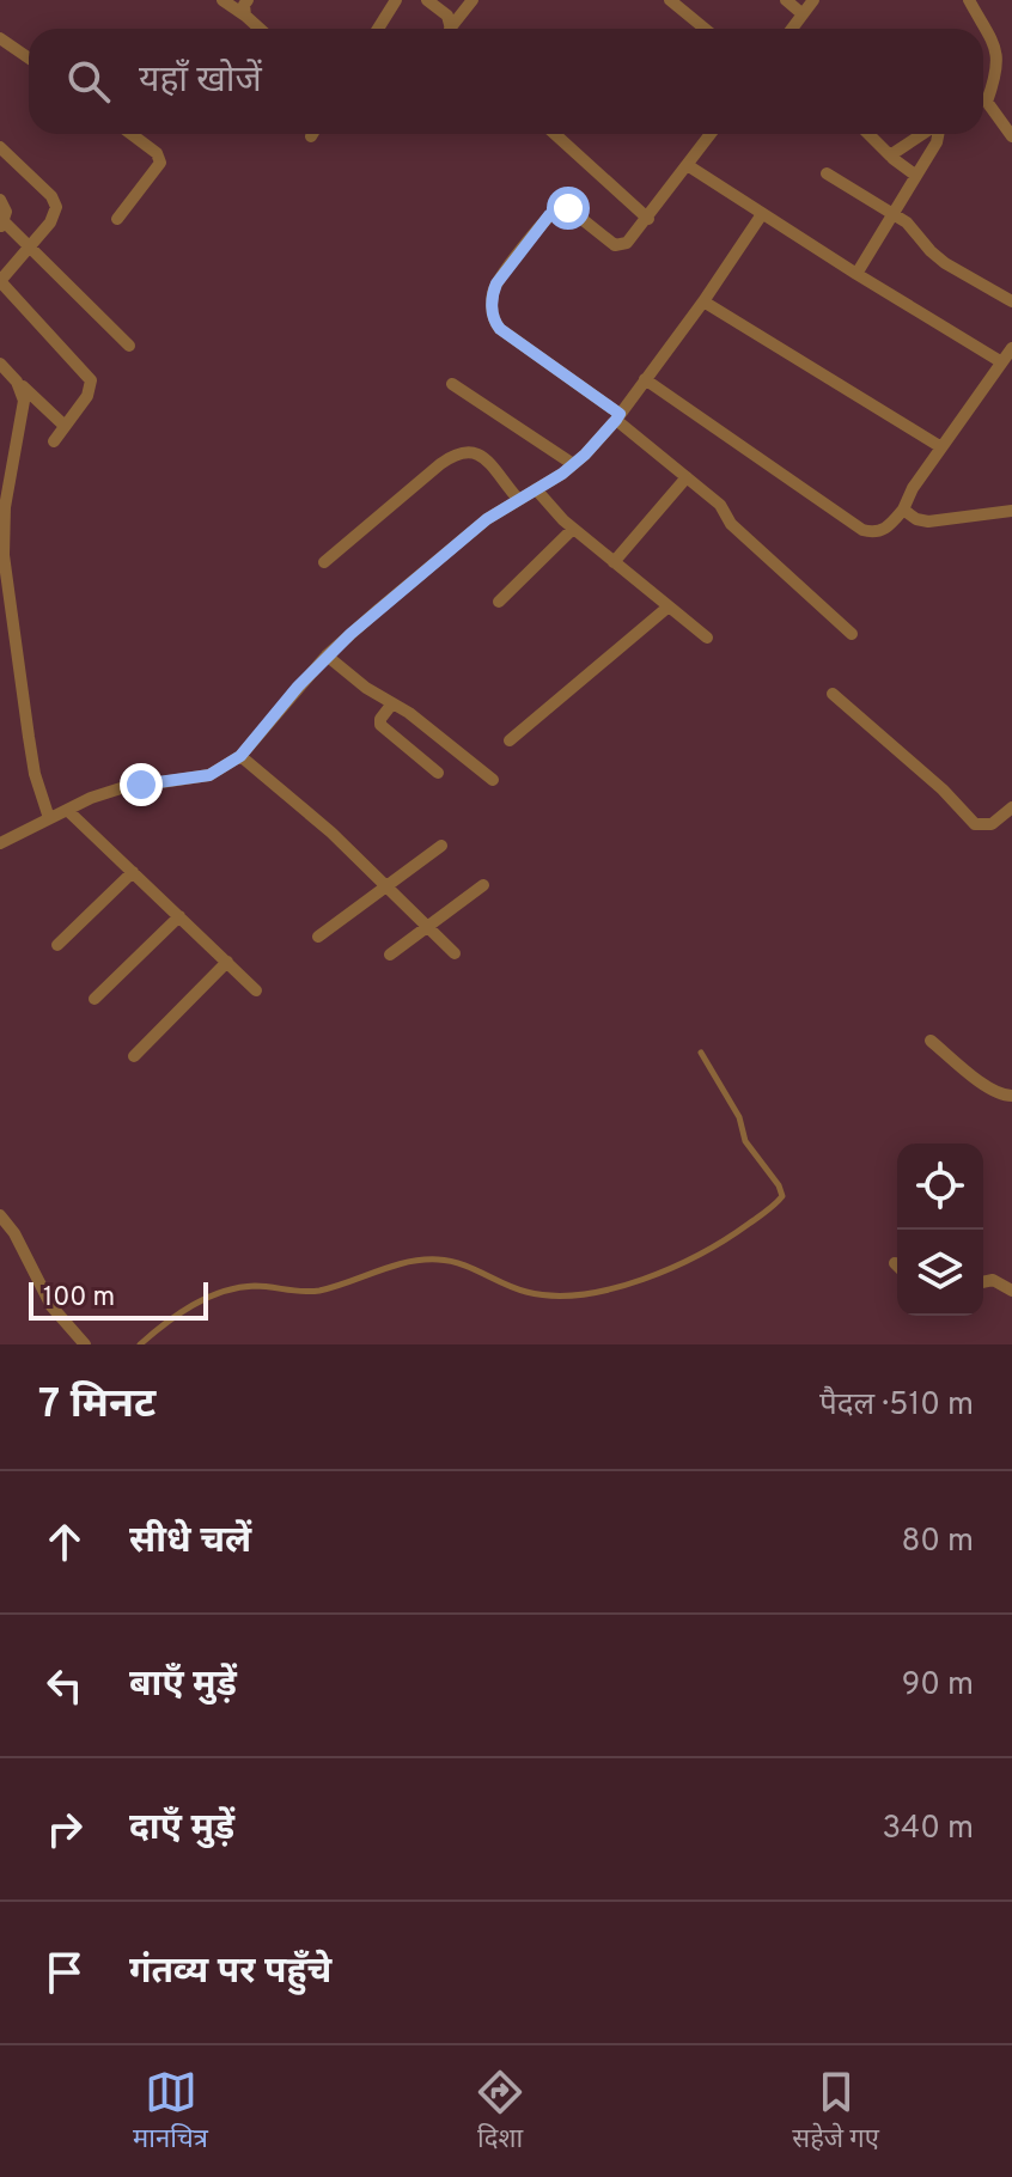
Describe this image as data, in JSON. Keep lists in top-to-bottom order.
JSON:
{
  "scale_bar": "100 m",
  "page": {
    "search": "यहाँ खोजें",
    "scale": "100 m",
    "heading": ["7 मिनट", "पैदल · 510 m"],
    "list": [
      ["सीधे चलें", "80 m"],
      ["बाएँ मुड़ें", "90 m"],
      ["दाएँ मुड़ें", "340 m"],
      "गंतव्य पर पहुँचे"
    ],
    "nav": ["मानचित्र", "दिशा", "सहेजे गए"]
  }
}
